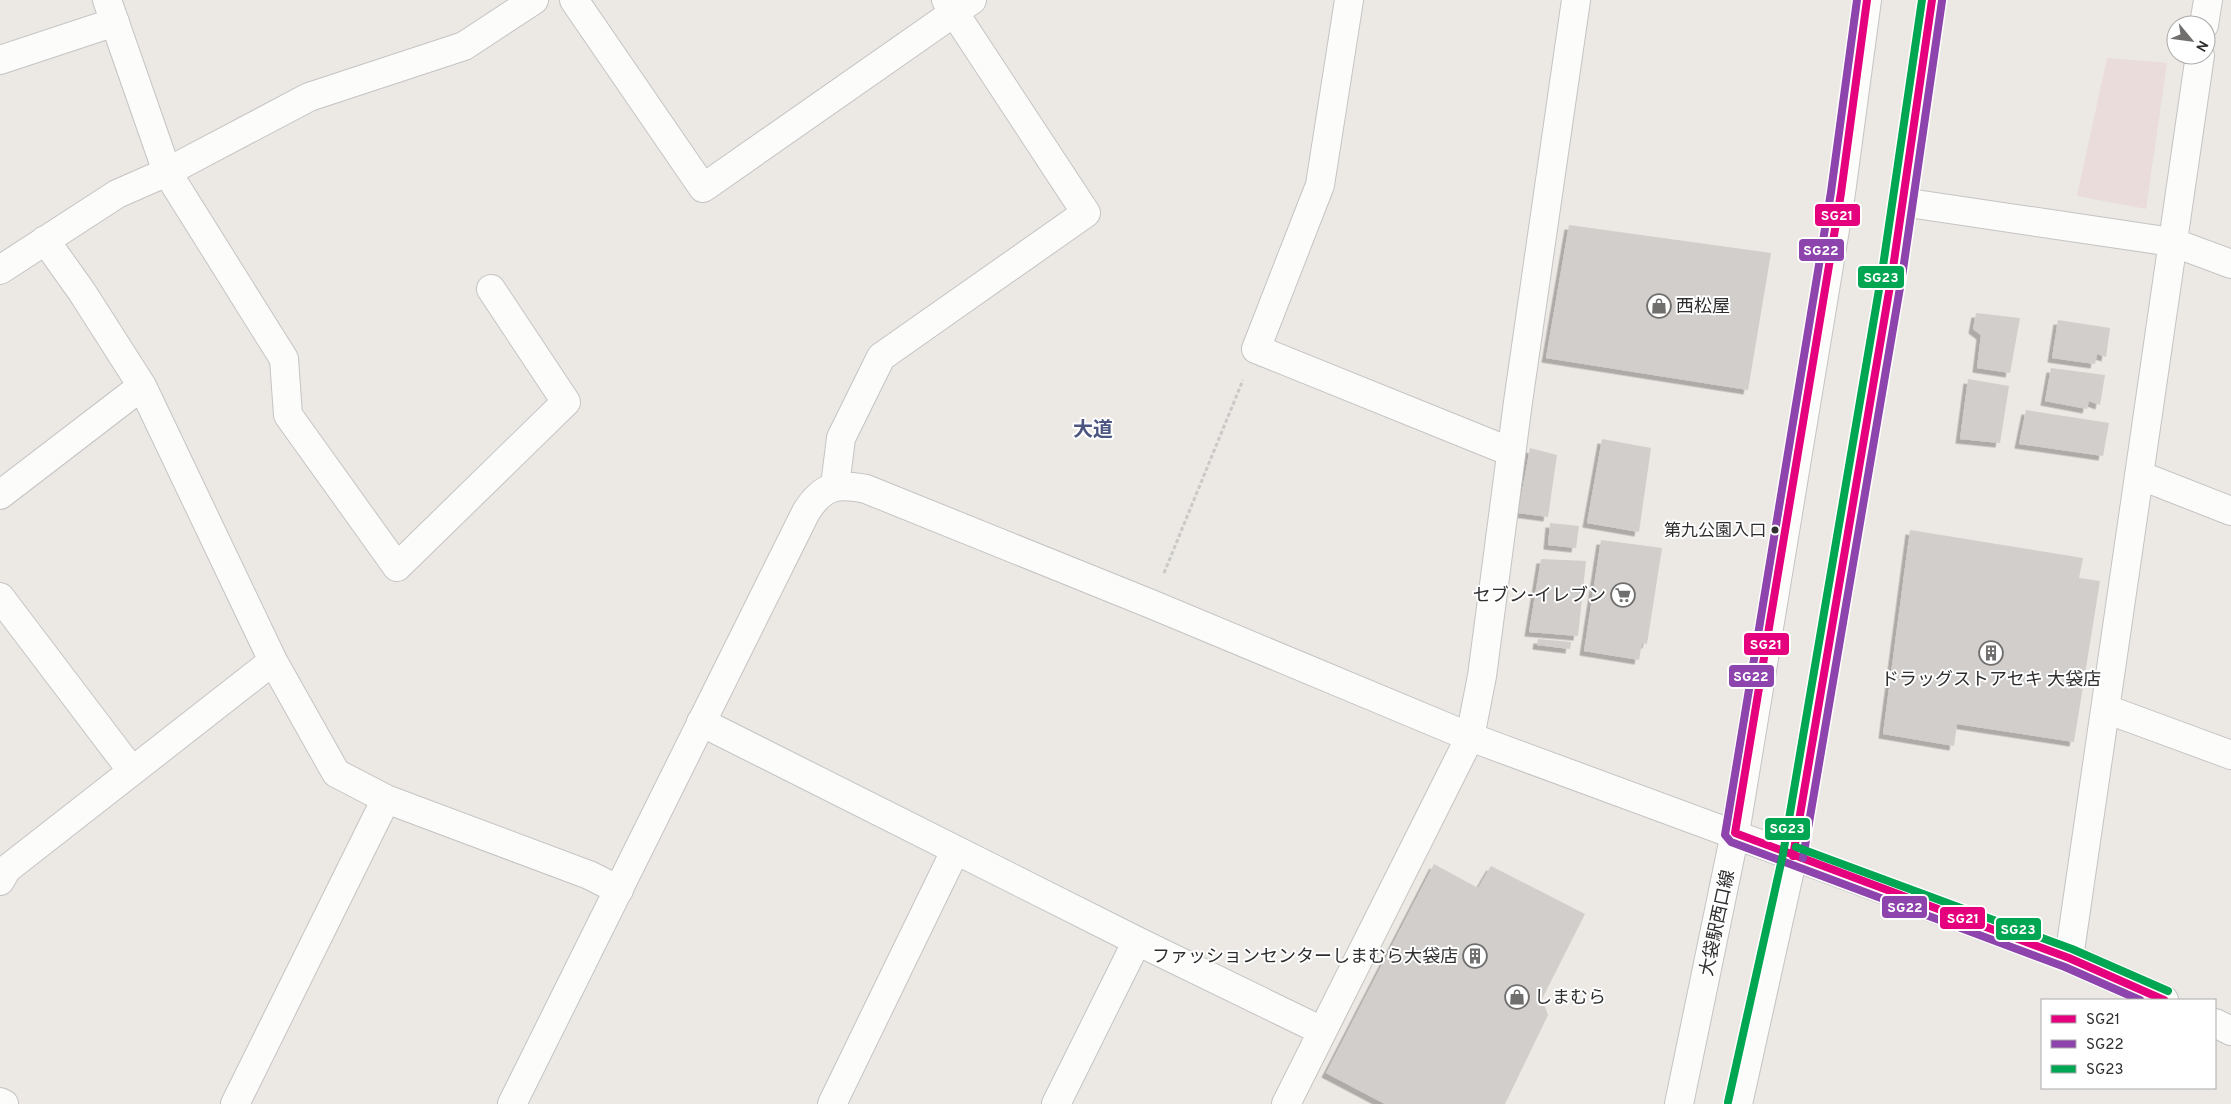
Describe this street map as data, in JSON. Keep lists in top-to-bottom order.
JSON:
{
  "streets": {
    "street": ["大袋駅西口線"]
  },
  "districts": ["大道"],
  "places": {
    "shop": ["西松屋", "しまむら"],
    "other": ["第九公園入口"],
    "supermarket": ["セブン-イレブン"],
    "building": ["ドラッグストアセキ 大袋店", "ファッションセンターしまむら大袋店"]
  },
  "lines": ["transit line SG21", "transit line SG22", "transit line SG23"],
  "legend": ["SG21", "SG22", "SG23"],
  "north": "bottom right"
}
